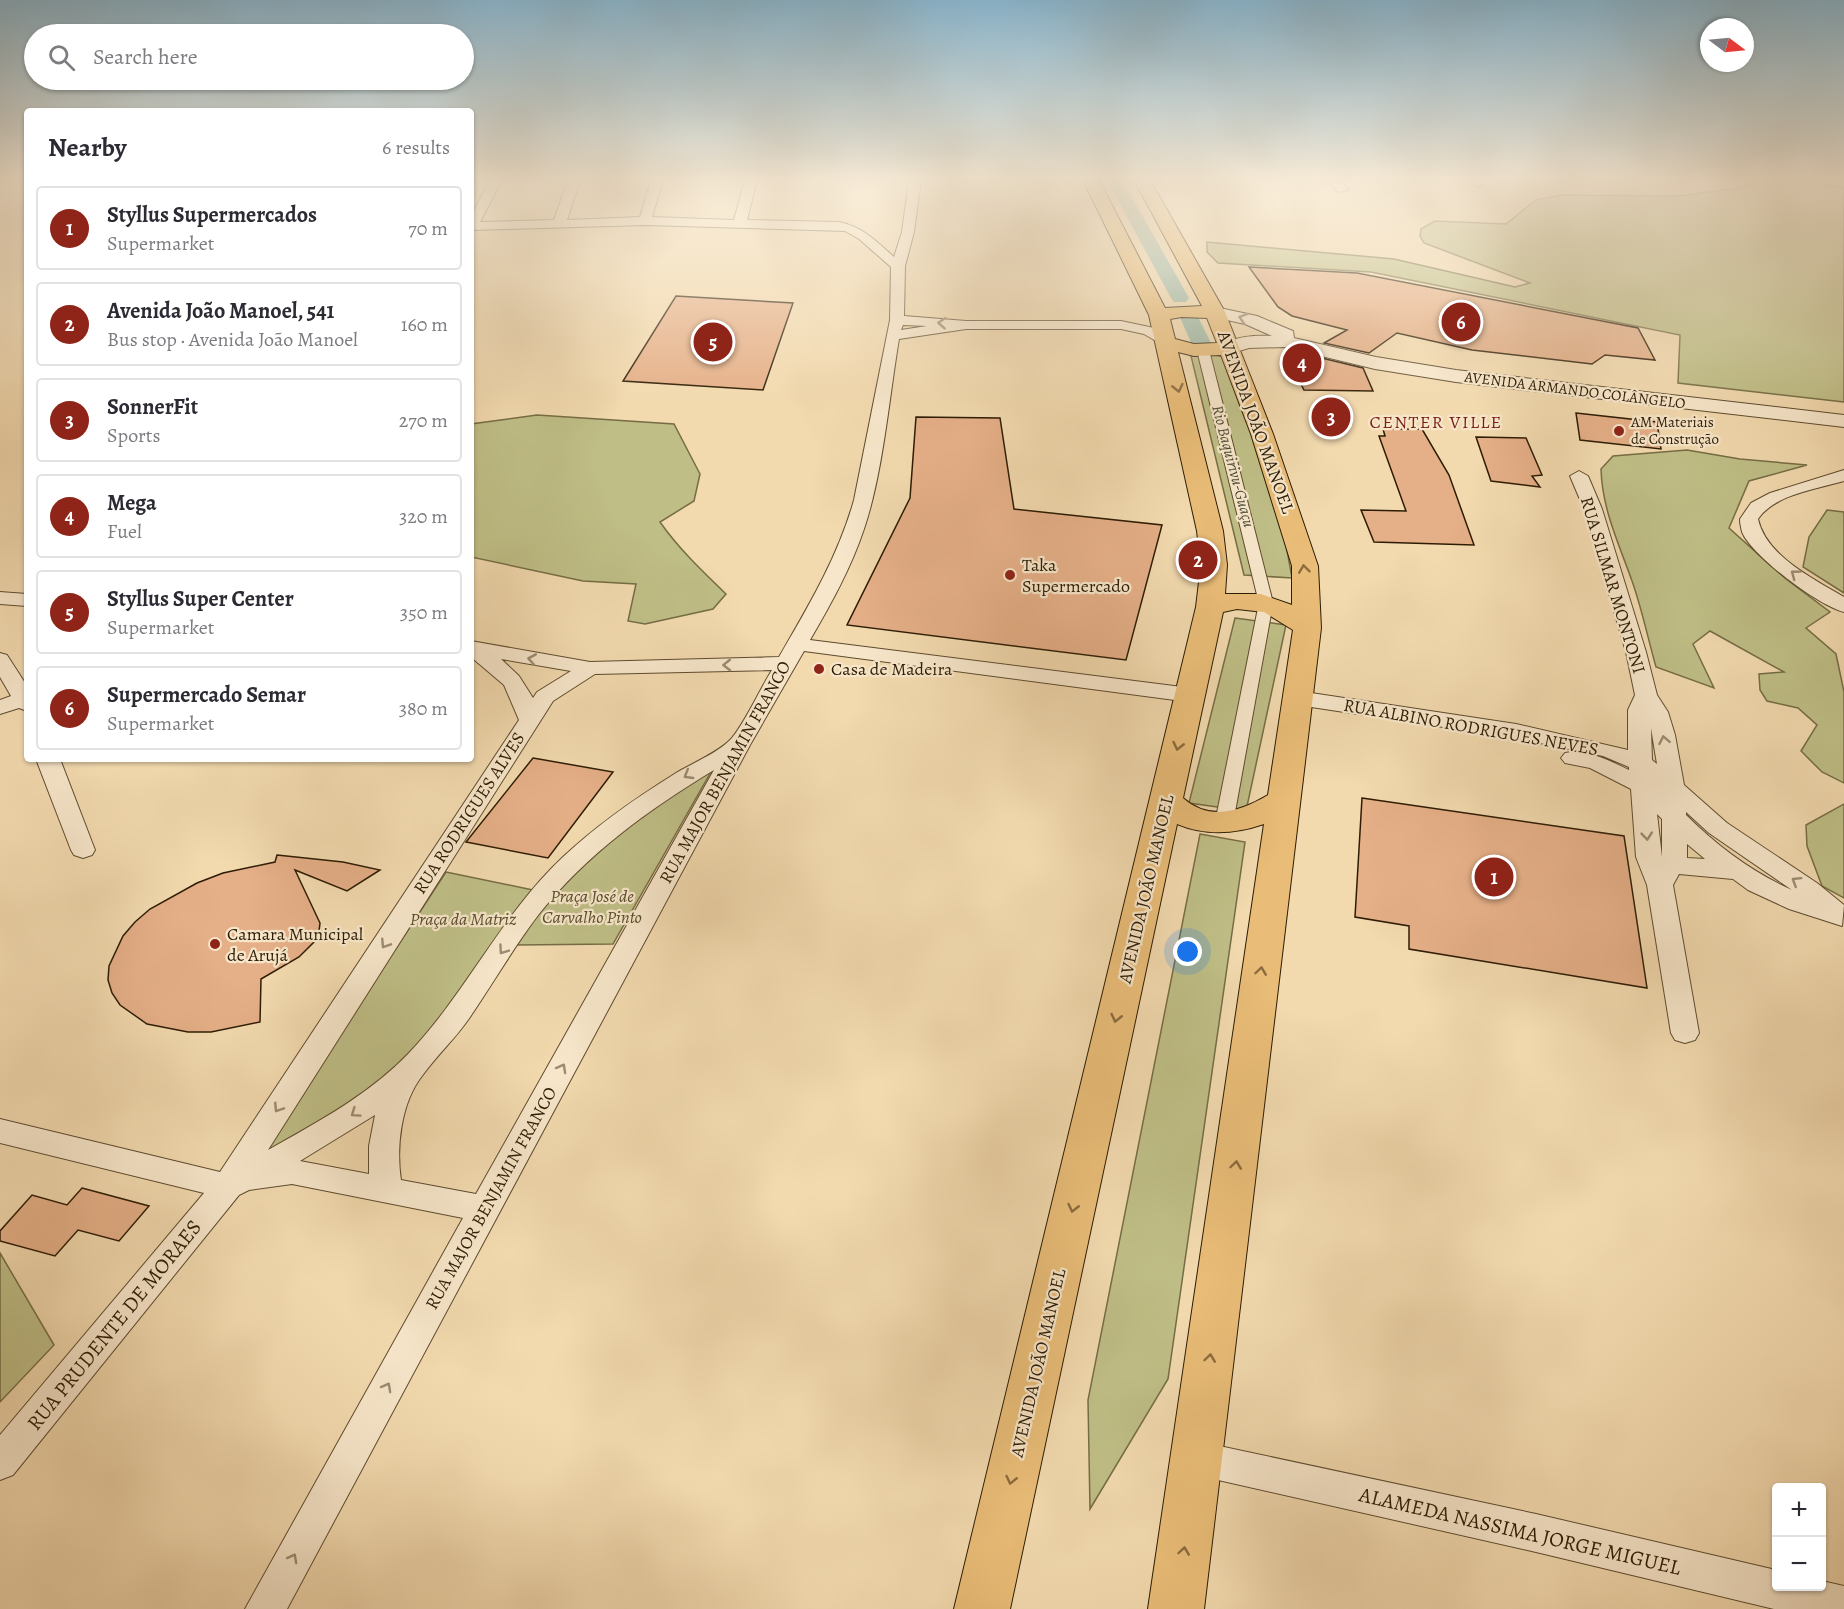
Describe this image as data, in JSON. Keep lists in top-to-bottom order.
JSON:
{
  "streets": {
    "main road": ["AVENIDA JOÃO MANOEL"],
    "street": [
      "AVENIDA ARMANDO COLÂNGELO",
      "RUA SILMAR MONTONI",
      "RUA ALBINO RODRIGUES NEVES",
      "RUA MAJOR BENJAMIN FRANCO",
      "RUA RODRIGUES ALVES",
      "RUA PRUDENTE DE MORAES",
      "ALAMEDA NASSIMA JORGE MIGUEL"
    ]
  },
  "crossings": [
    ["AVENIDA JOÃO MANOEL", "RUA ALBINO RODRIGUES NEVES"],
    ["AVENIDA JOÃO MANOEL", "ALAMEDA NASSIMA JORGE MIGUEL"],
    ["RUA SILMAR MONTONI", "RUA ALBINO RODRIGUES NEVES"],
    ["RUA RODRIGUES ALVES", "RUA PRUDENTE DE MORAES"]
  ],
  "districts": ["CENTER VILLE"],
  "water": ["Rio Baquirivu-Guaçu"],
  "parks": ["Praça José de Carvalho Pinto", "Praça da Matriz"],
  "places": [
    "AM Materiais de Construção",
    "Taka Supermercado",
    "Casa de Madeira",
    "Camara Municipal de Arujá"
  ],
  "north": "right",
  "page": {
    "search": "Search here",
    "heading": ["Nearby", "6 results"],
    "list": [
      {
        "mark": "1",
        "name": "Styllus Supermercados",
        "note": "Supermarket",
        "value": "70 m"
      },
      {
        "mark": "2",
        "name": "Avenida João Manoel, 541",
        "note": "Bus stop · Avenida João Manoel",
        "value": "160 m"
      },
      {
        "mark": "3",
        "name": "SonnerFit",
        "note": "Sports",
        "value": "270 m"
      },
      {
        "mark": "4",
        "name": "Mega",
        "note": "Fuel",
        "value": "320 m"
      },
      {
        "mark": "5",
        "name": "Styllus Super Center",
        "note": "Supermarket",
        "value": "350 m"
      },
      {
        "mark": "6",
        "name": "Supermercado Semar",
        "note": "Supermarket",
        "value": "380 m"
      }
    ],
    "pins": [
      "6",
      "5",
      "4",
      "3",
      "2",
      "1"
    ],
    "map_buttons": ["+", "−"]
  }
}
